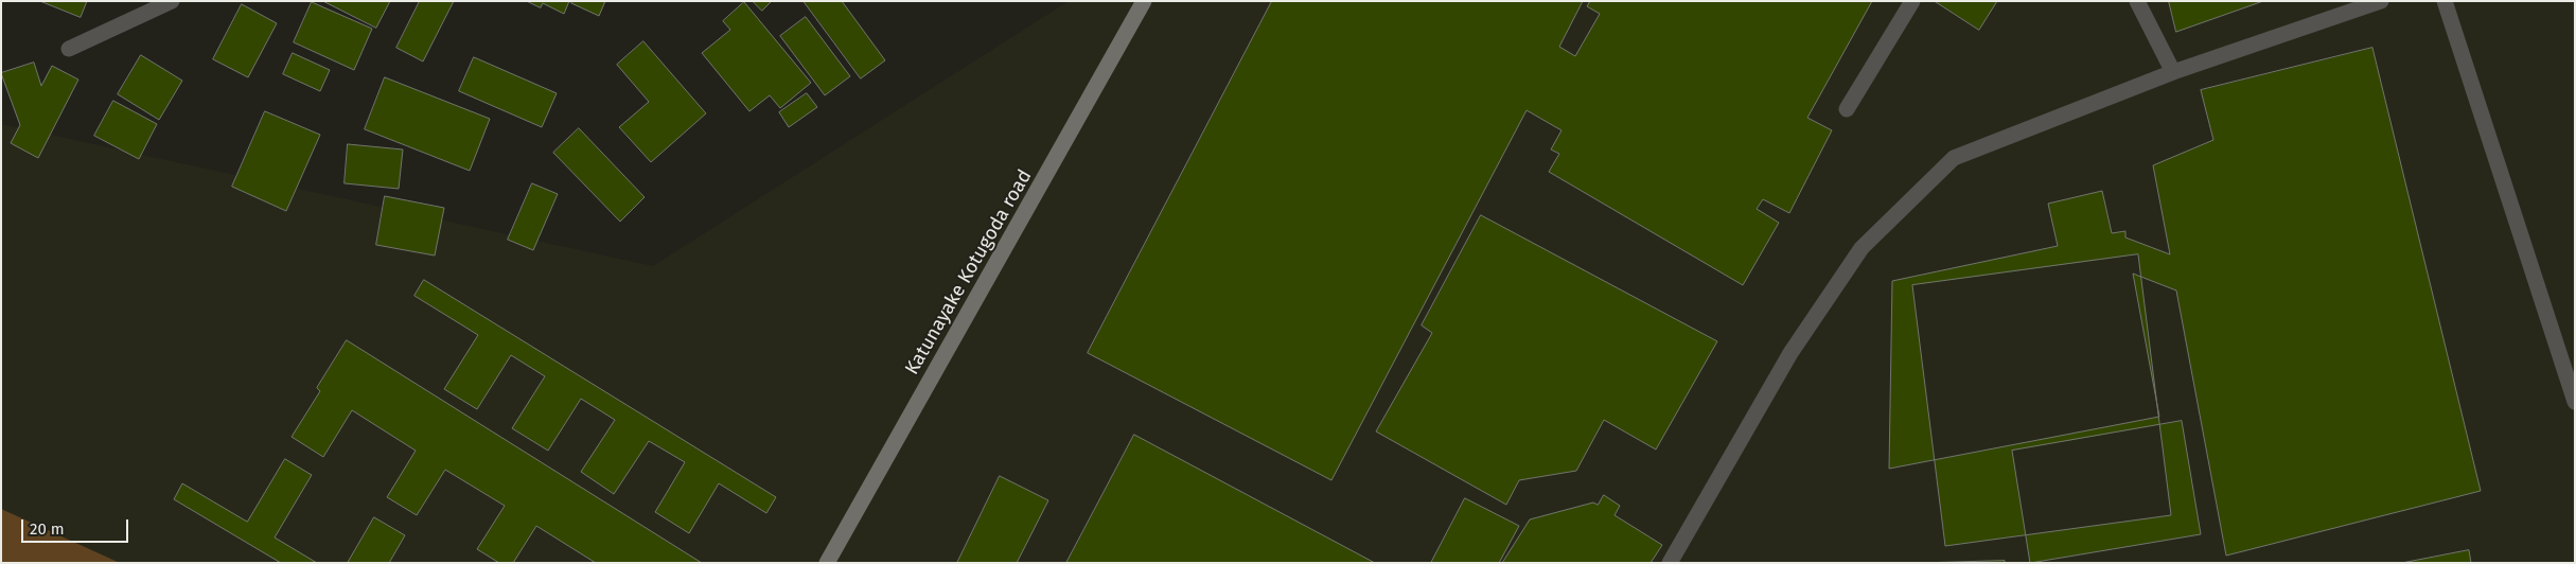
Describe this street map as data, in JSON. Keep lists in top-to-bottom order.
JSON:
{
  "streets": {
    "main road": ["Katunayake Kotugoda road"]
  },
  "scale_bar": "20 m"
}
